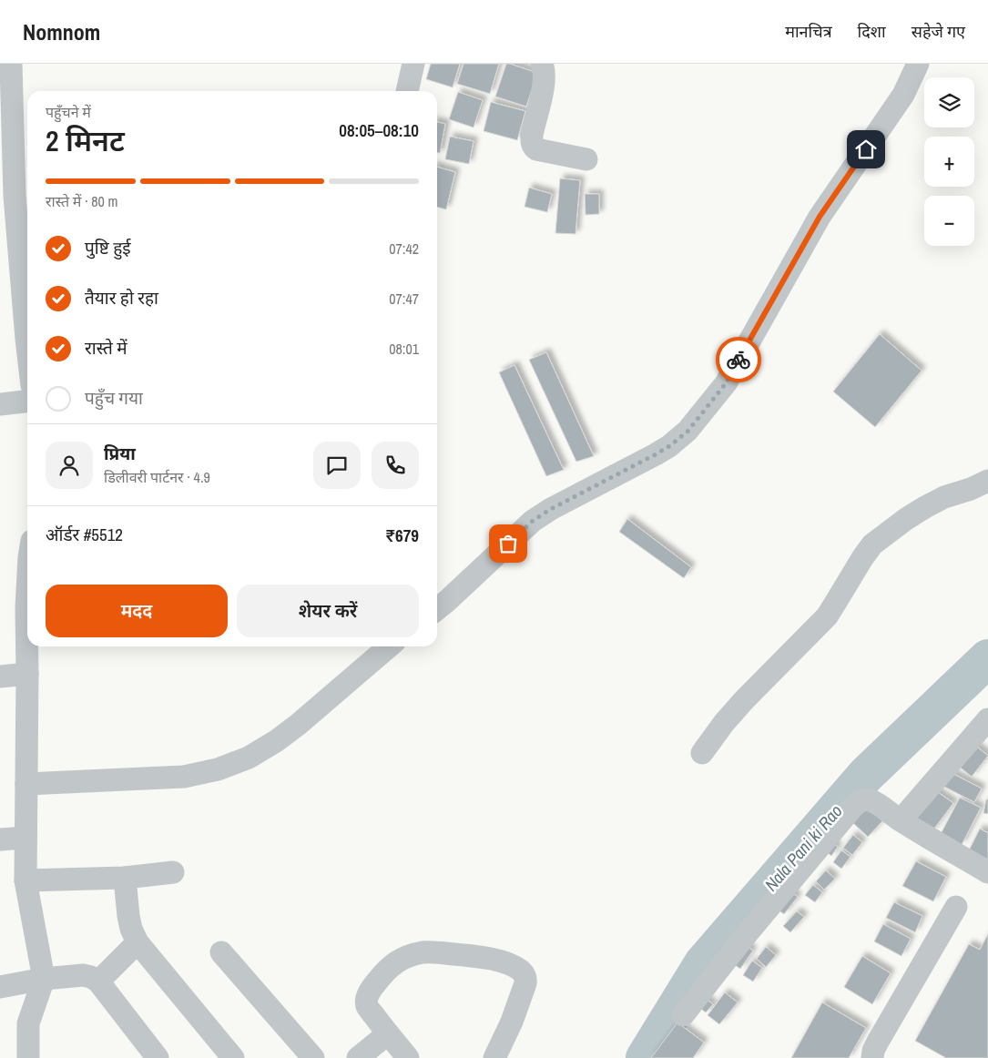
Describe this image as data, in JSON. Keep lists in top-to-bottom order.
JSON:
{
  "water": ["Nala Pani ki Rao"],
  "page": {
    "header": "Nomnom",
    "nav": ["मानचित्र", "दिशा", "सहेजे गए"],
    "map_buttons": ["+", "−"],
    "heading": ["2 मिनट", "पहुँचने में", "08:05–08:10"],
    "panel": [
      "प्रिया",
      "डिलीवरी पार्टनर · 4.9",
      "ऑर्डर #5512",
      "₹679"
    ],
    "bar": "रास्ते में · 80 m",
    "list": [
      ["पुष्टि हुई", "07:42"],
      ["तैयार हो रहा", "07:47"],
      ["रास्ते में", "08:01"],
      "पहुँच गया"
    ],
    "buttons": ["मदद", "शेयर करें"]
  }
}
